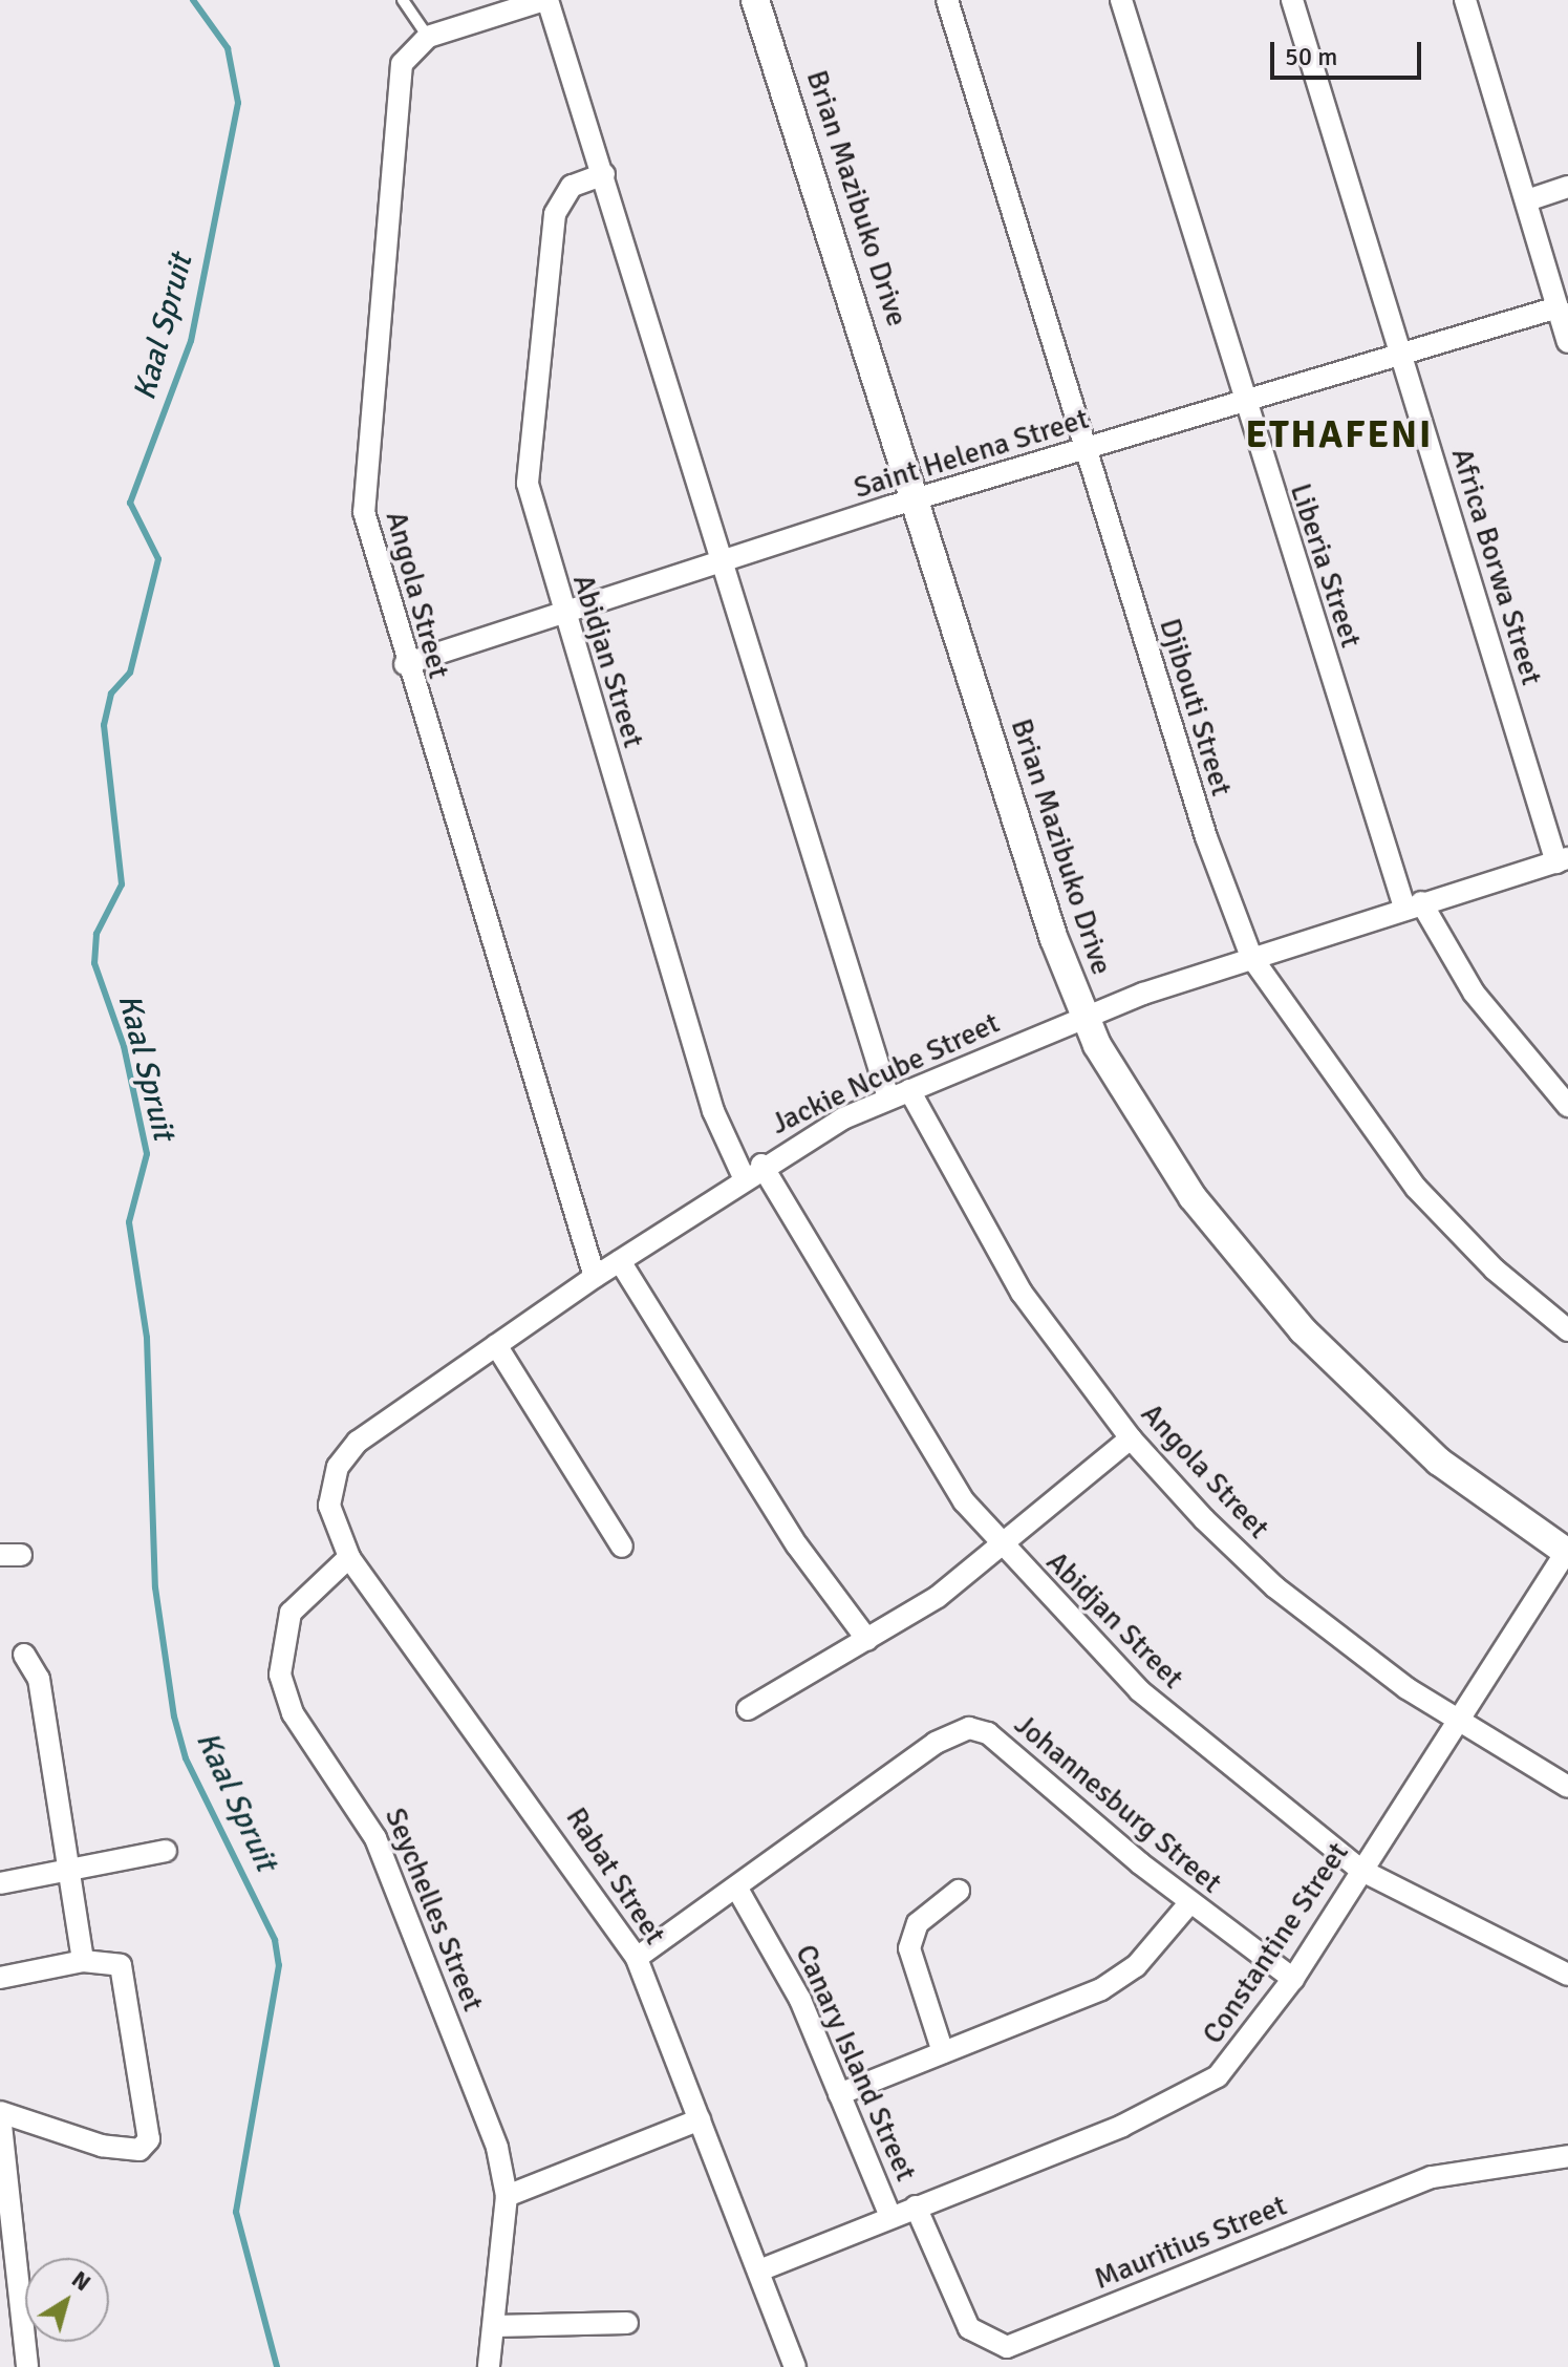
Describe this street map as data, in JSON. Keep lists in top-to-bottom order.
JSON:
{
  "streets": {
    "street": [
      "Brian Mazibuko Drive",
      "Saint Helena Street",
      "Liberia Street",
      "Africa Borwa Street",
      "Angola Street",
      "Abidjan Street",
      "Djibouti Street",
      "Jackie Ncube Street",
      "Johannesburg Street",
      "Rabat Street",
      "Seychelles Street",
      "Constantine Street",
      "Canary Island Street",
      "Mauritius Street"
    ]
  },
  "crossings": [
    ["Brian Mazibuko Drive", "Saint Helena Street"],
    ["Brian Mazibuko Drive", "Jackie Ncube Street"],
    ["Brian Mazibuko Drive", "Constantine Street"],
    ["Saint Helena Street", "Liberia Street"],
    ["Saint Helena Street", "Africa Borwa Street"],
    ["Saint Helena Street", "Angola Street"],
    ["Saint Helena Street", "Abidjan Street"],
    ["Saint Helena Street", "Djibouti Street"],
    ["Liberia Street", "Jackie Ncube Street"],
    ["Africa Borwa Street", "Jackie Ncube Street"],
    ["Angola Street", "Jackie Ncube Street"],
    ["Angola Street", "Constantine Street"],
    ["Abidjan Street", "Jackie Ncube Street"],
    ["Abidjan Street", "Constantine Street"],
    ["Djibouti Street", "Jackie Ncube Street"],
    ["Jackie Ncube Street", "Rabat Street"],
    ["Johannesburg Street", "Rabat Street"],
    ["Johannesburg Street", "Constantine Street"],
    ["Johannesburg Street", "Canary Island Street"],
    ["Rabat Street", "Seychelles Street"],
    ["Rabat Street", "Constantine Street"],
    ["Constantine Street", "Canary Island Street"],
    ["Constantine Street", "Mauritius Street"]
  ],
  "districts": ["ETHAFENI"],
  "water": ["Kaal Spruit"],
  "scale_bar": "50 m",
  "north": "top right"
}
